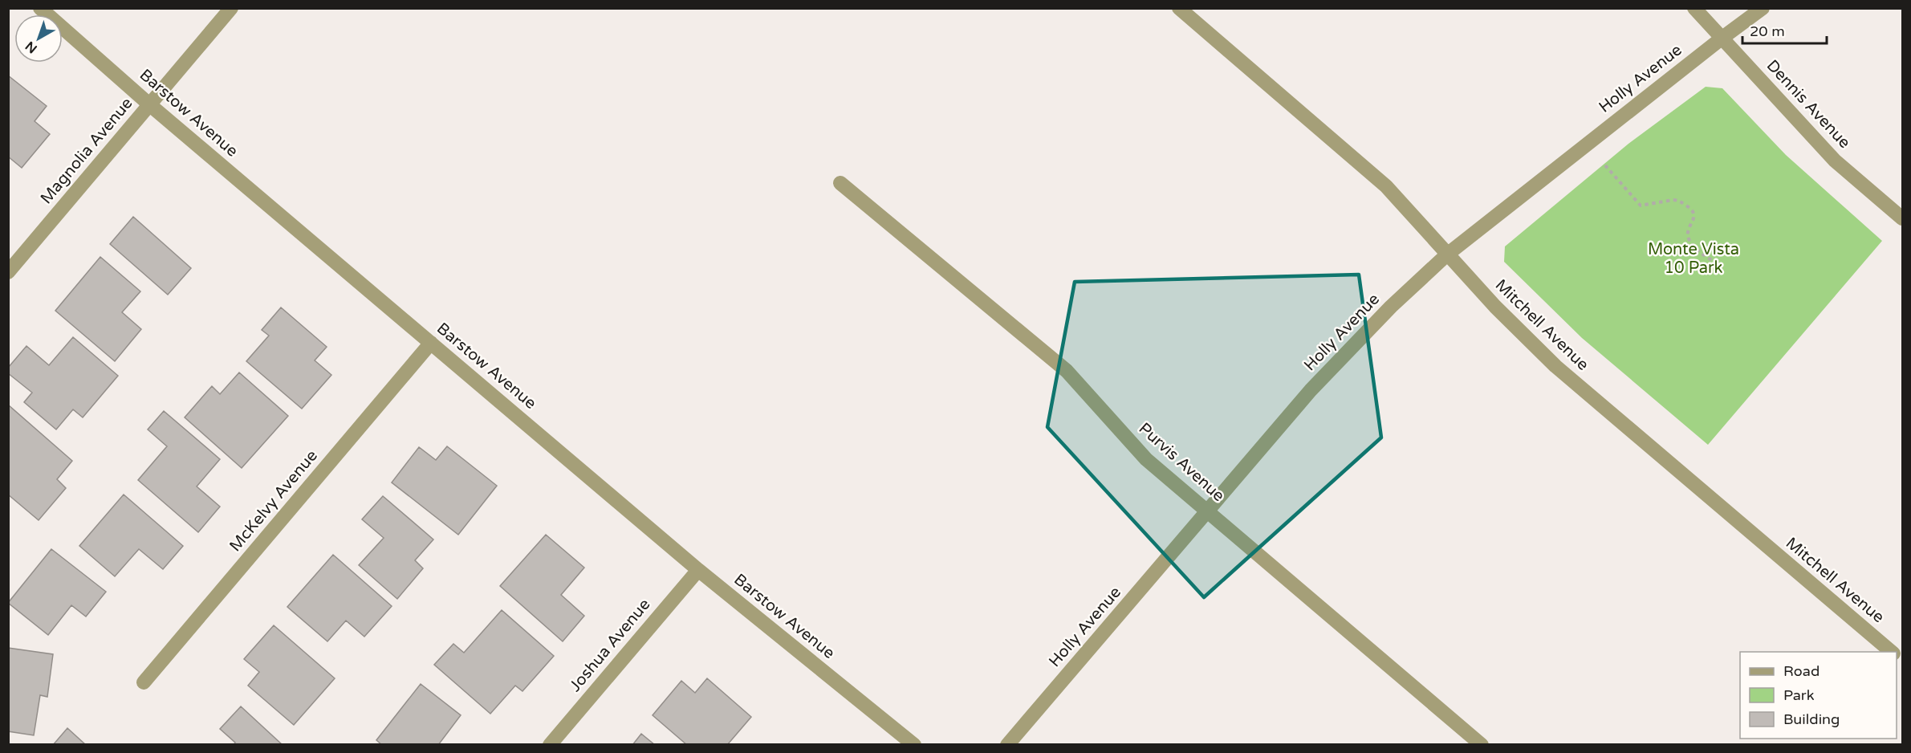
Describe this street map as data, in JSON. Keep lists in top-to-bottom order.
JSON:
{
  "streets": {
    "street": [
      "Holly Avenue",
      "Dennis Avenue",
      "Barstow Avenue",
      "Magnolia Avenue",
      "Mitchell Avenue",
      "Purvis Avenue",
      "McKelvy Avenue",
      "Joshua Avenue"
    ]
  },
  "crossings": [
    ["Holly Avenue", "Dennis Avenue"],
    ["Holly Avenue", "Mitchell Avenue"],
    ["Holly Avenue", "Purvis Avenue"],
    ["Barstow Avenue", "Magnolia Avenue"],
    ["Barstow Avenue", "McKelvy Avenue"],
    ["Barstow Avenue", "Joshua Avenue"]
  ],
  "parks": ["Monte Vista 10 Park"],
  "legend": ["Road", "Park", "Building"],
  "scale_bar": "20 m",
  "north": "bottom left"
}
